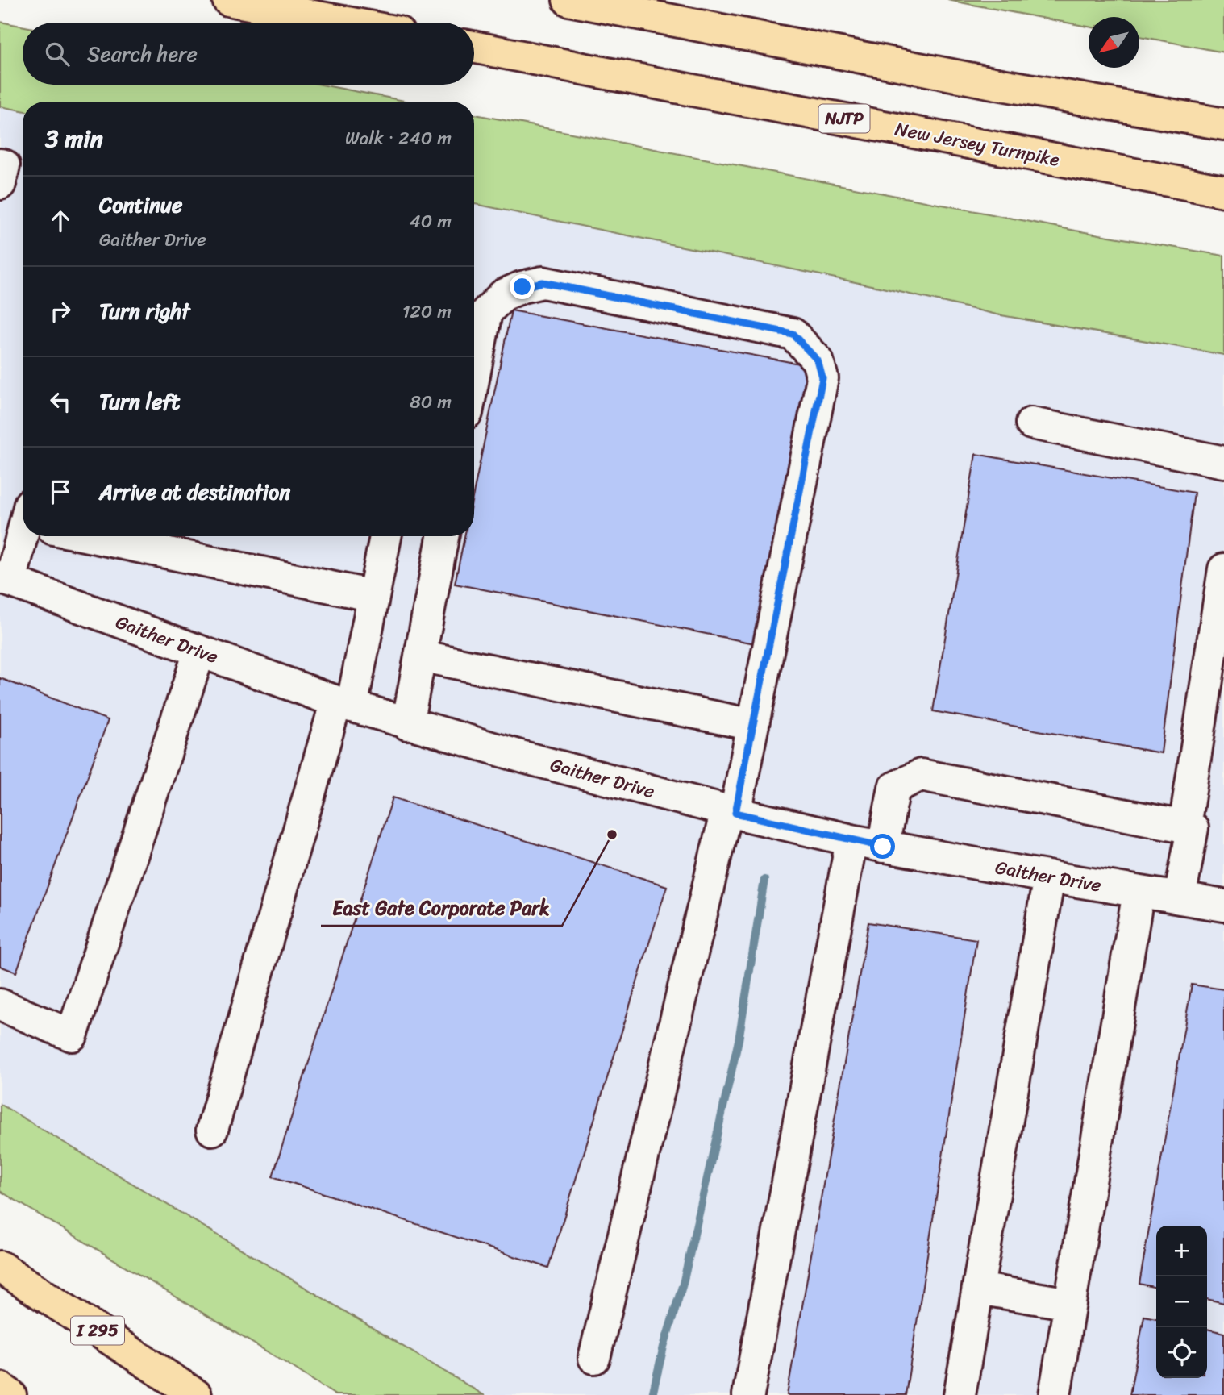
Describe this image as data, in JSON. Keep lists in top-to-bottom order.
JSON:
{
  "streets": {
    "highway": ["NJTP", "New Jersey Turnpike", "I 295"],
    "street": ["Gaither Drive"]
  },
  "places": ["East Gate Corporate Park"],
  "north": "bottom left",
  "page": {
    "search": "Search here",
    "heading": ["3 min", "Walk · 240 m"],
    "list": [
      ["Continue", "Gaither Drive", "40 m"],
      ["Turn right", "120 m"],
      ["Turn left", "80 m"],
      "Arrive at destination"
    ],
    "map_buttons": ["+", "−"]
  }
}
